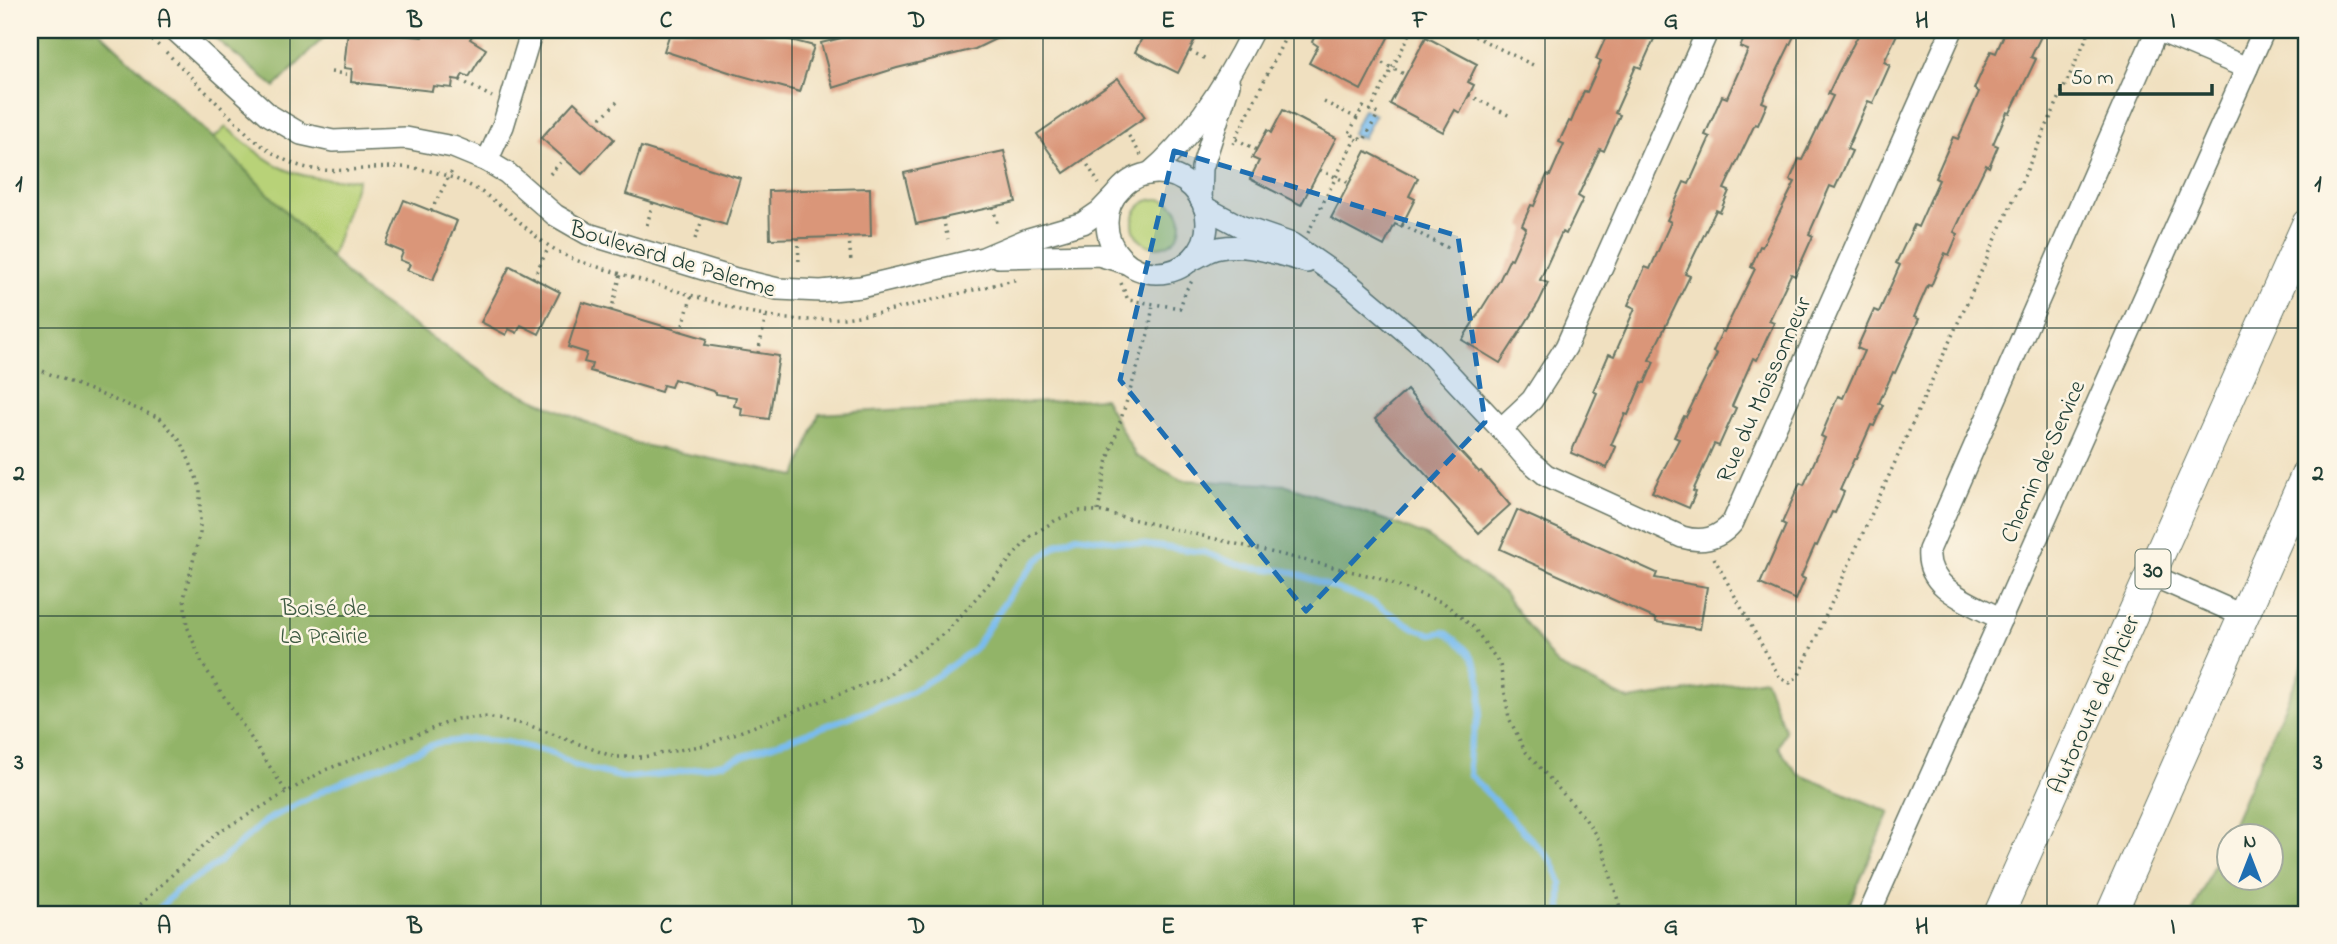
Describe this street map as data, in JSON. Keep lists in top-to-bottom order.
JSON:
{
  "streets": {
    "highway": ["30", "Autoroute de l'Acier"],
    "street": ["Boulevard de Palerme", "Rue du Moissonneur", "Chemin de Service"]
  },
  "crossings": [
    ["Boulevard de Palerme", "Rue du Moissonneur"]
  ],
  "parks": ["Boisé de La Prairie"],
  "scale_bar": "50 m",
  "north": "top",
  "grid": {
    "columns": [
      "A",
      "B",
      "C",
      "D",
      "E",
      "F",
      "G",
      "H",
      "I"
    ],
    "rows": ["1", "2", "3"]
  }
}
